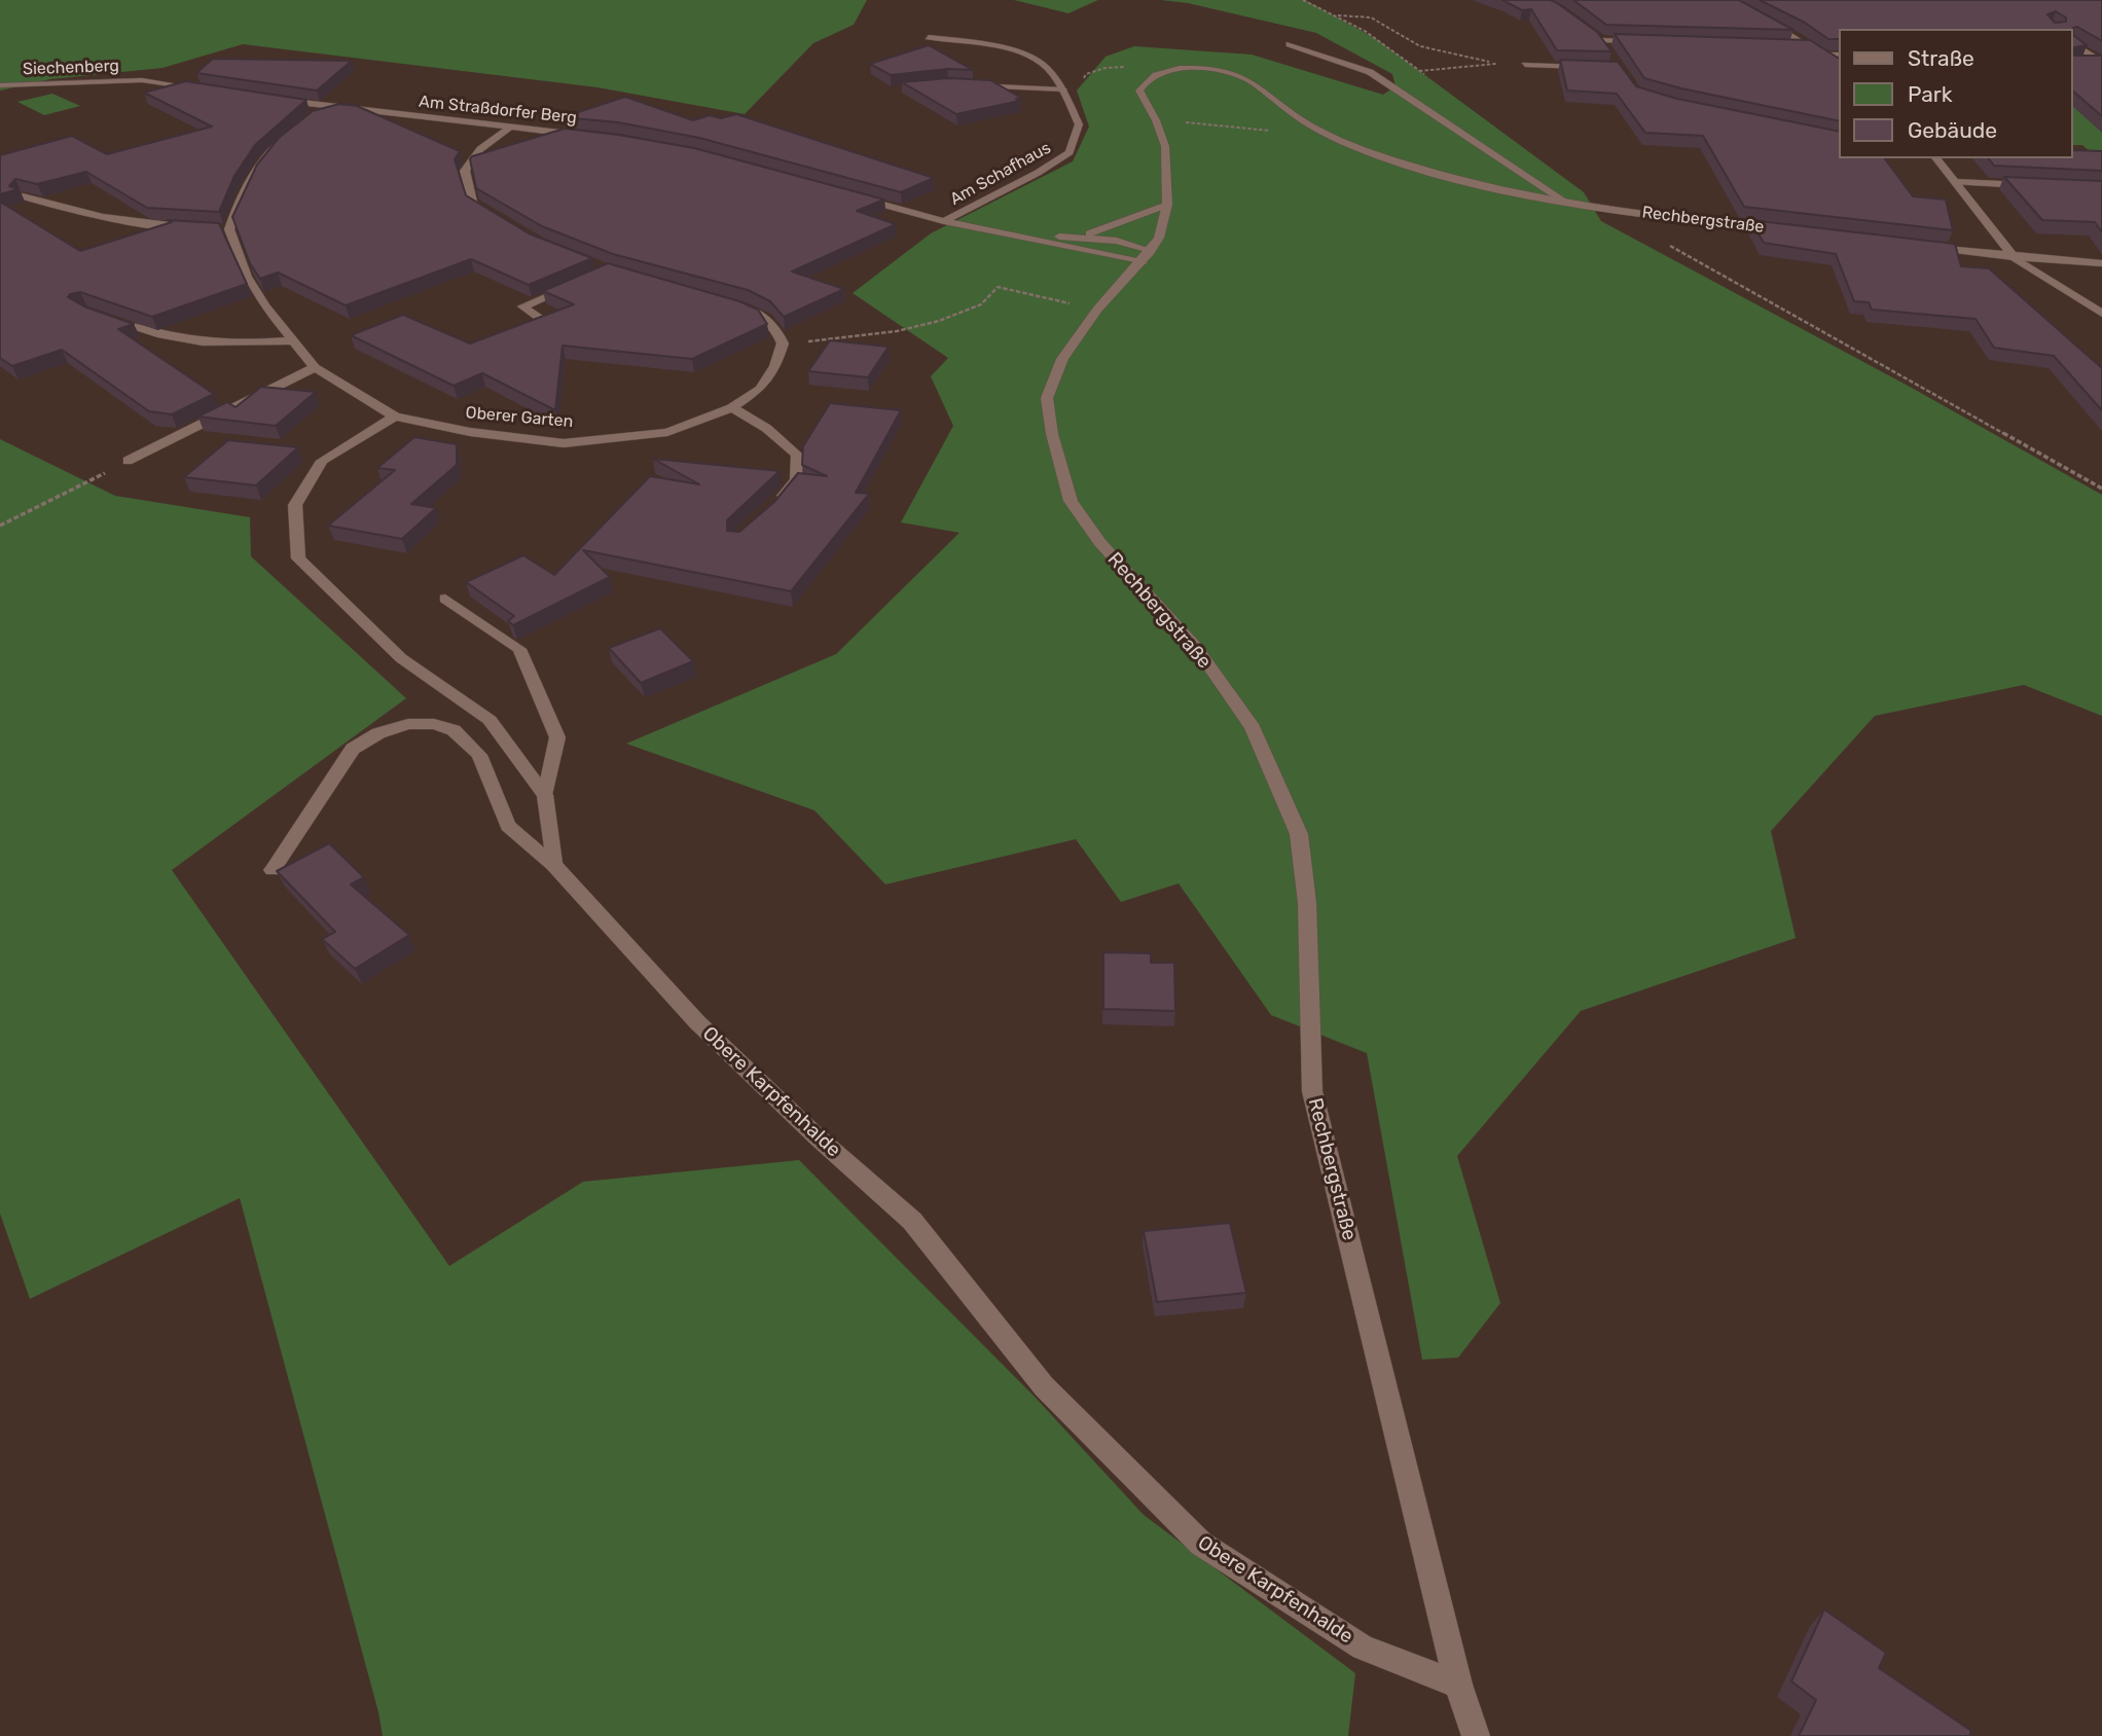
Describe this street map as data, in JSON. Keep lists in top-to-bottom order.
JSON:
{
  "streets": {
    "street": [
      "Siechenberg",
      "Am Straßdorfer Berg",
      "Am Schafhaus",
      "Rechbergstraße",
      "Oberer Garten",
      "Obere Karpfenhalde"
    ]
  },
  "crossings": [
    ["Rechbergstraße", "Obere Karpfenhalde"]
  ],
  "legend": ["Straße", "Park", "Gebäude"]
}
